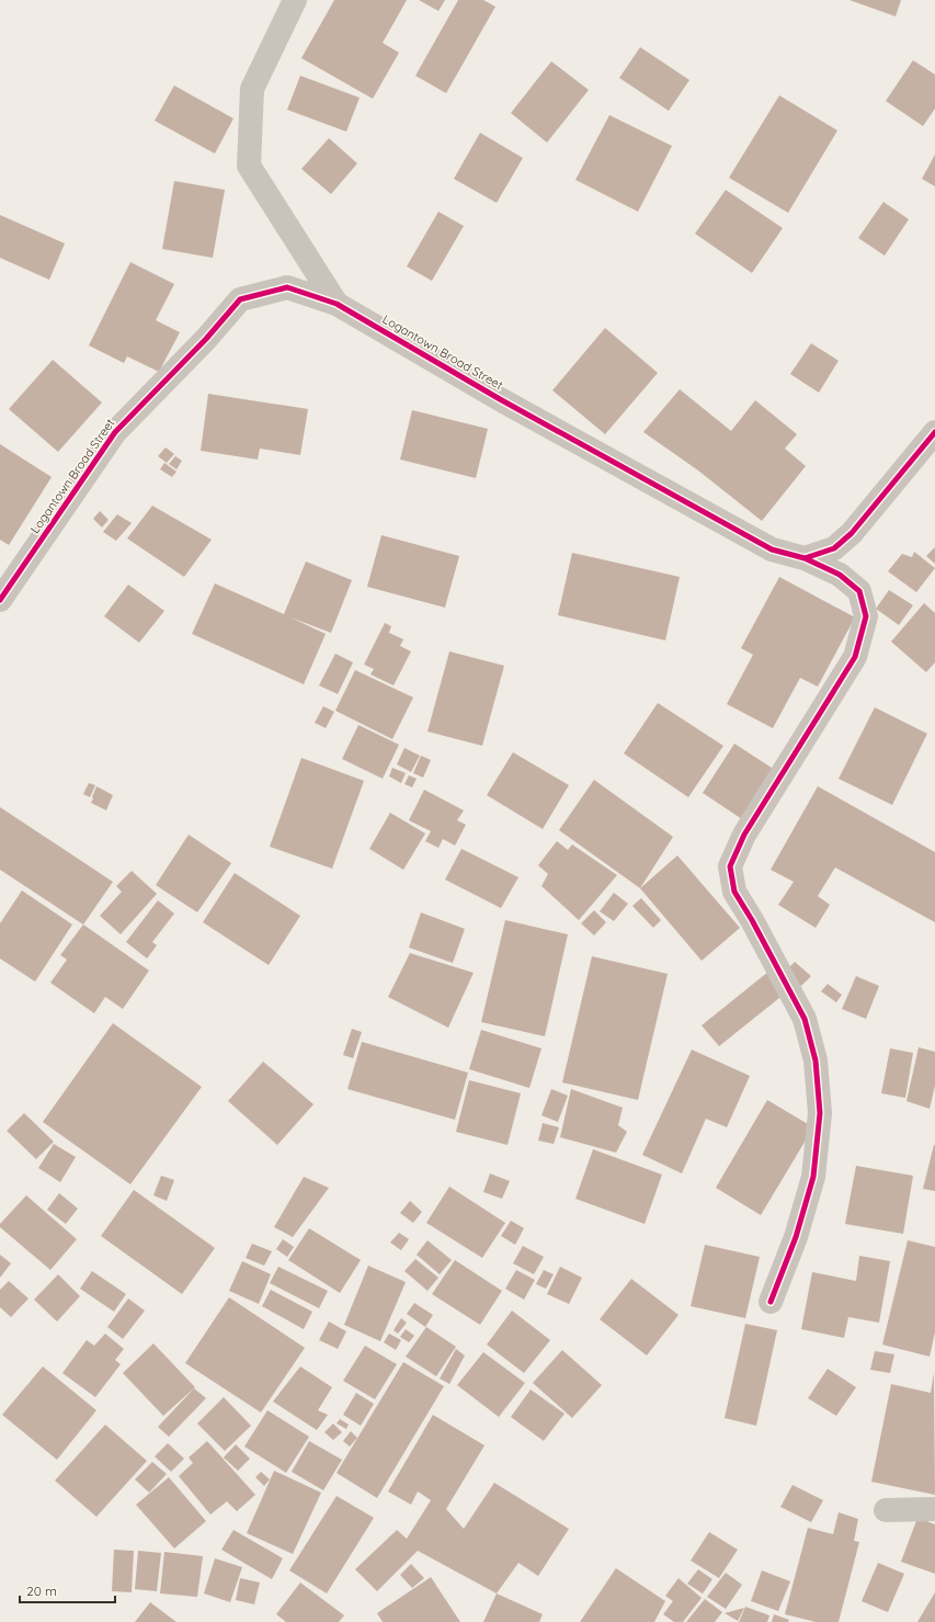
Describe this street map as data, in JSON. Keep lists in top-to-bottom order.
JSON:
{
  "streets": {
    "street": ["Logantown Broad Street"]
  },
  "scale_bar": "20 m"
}
